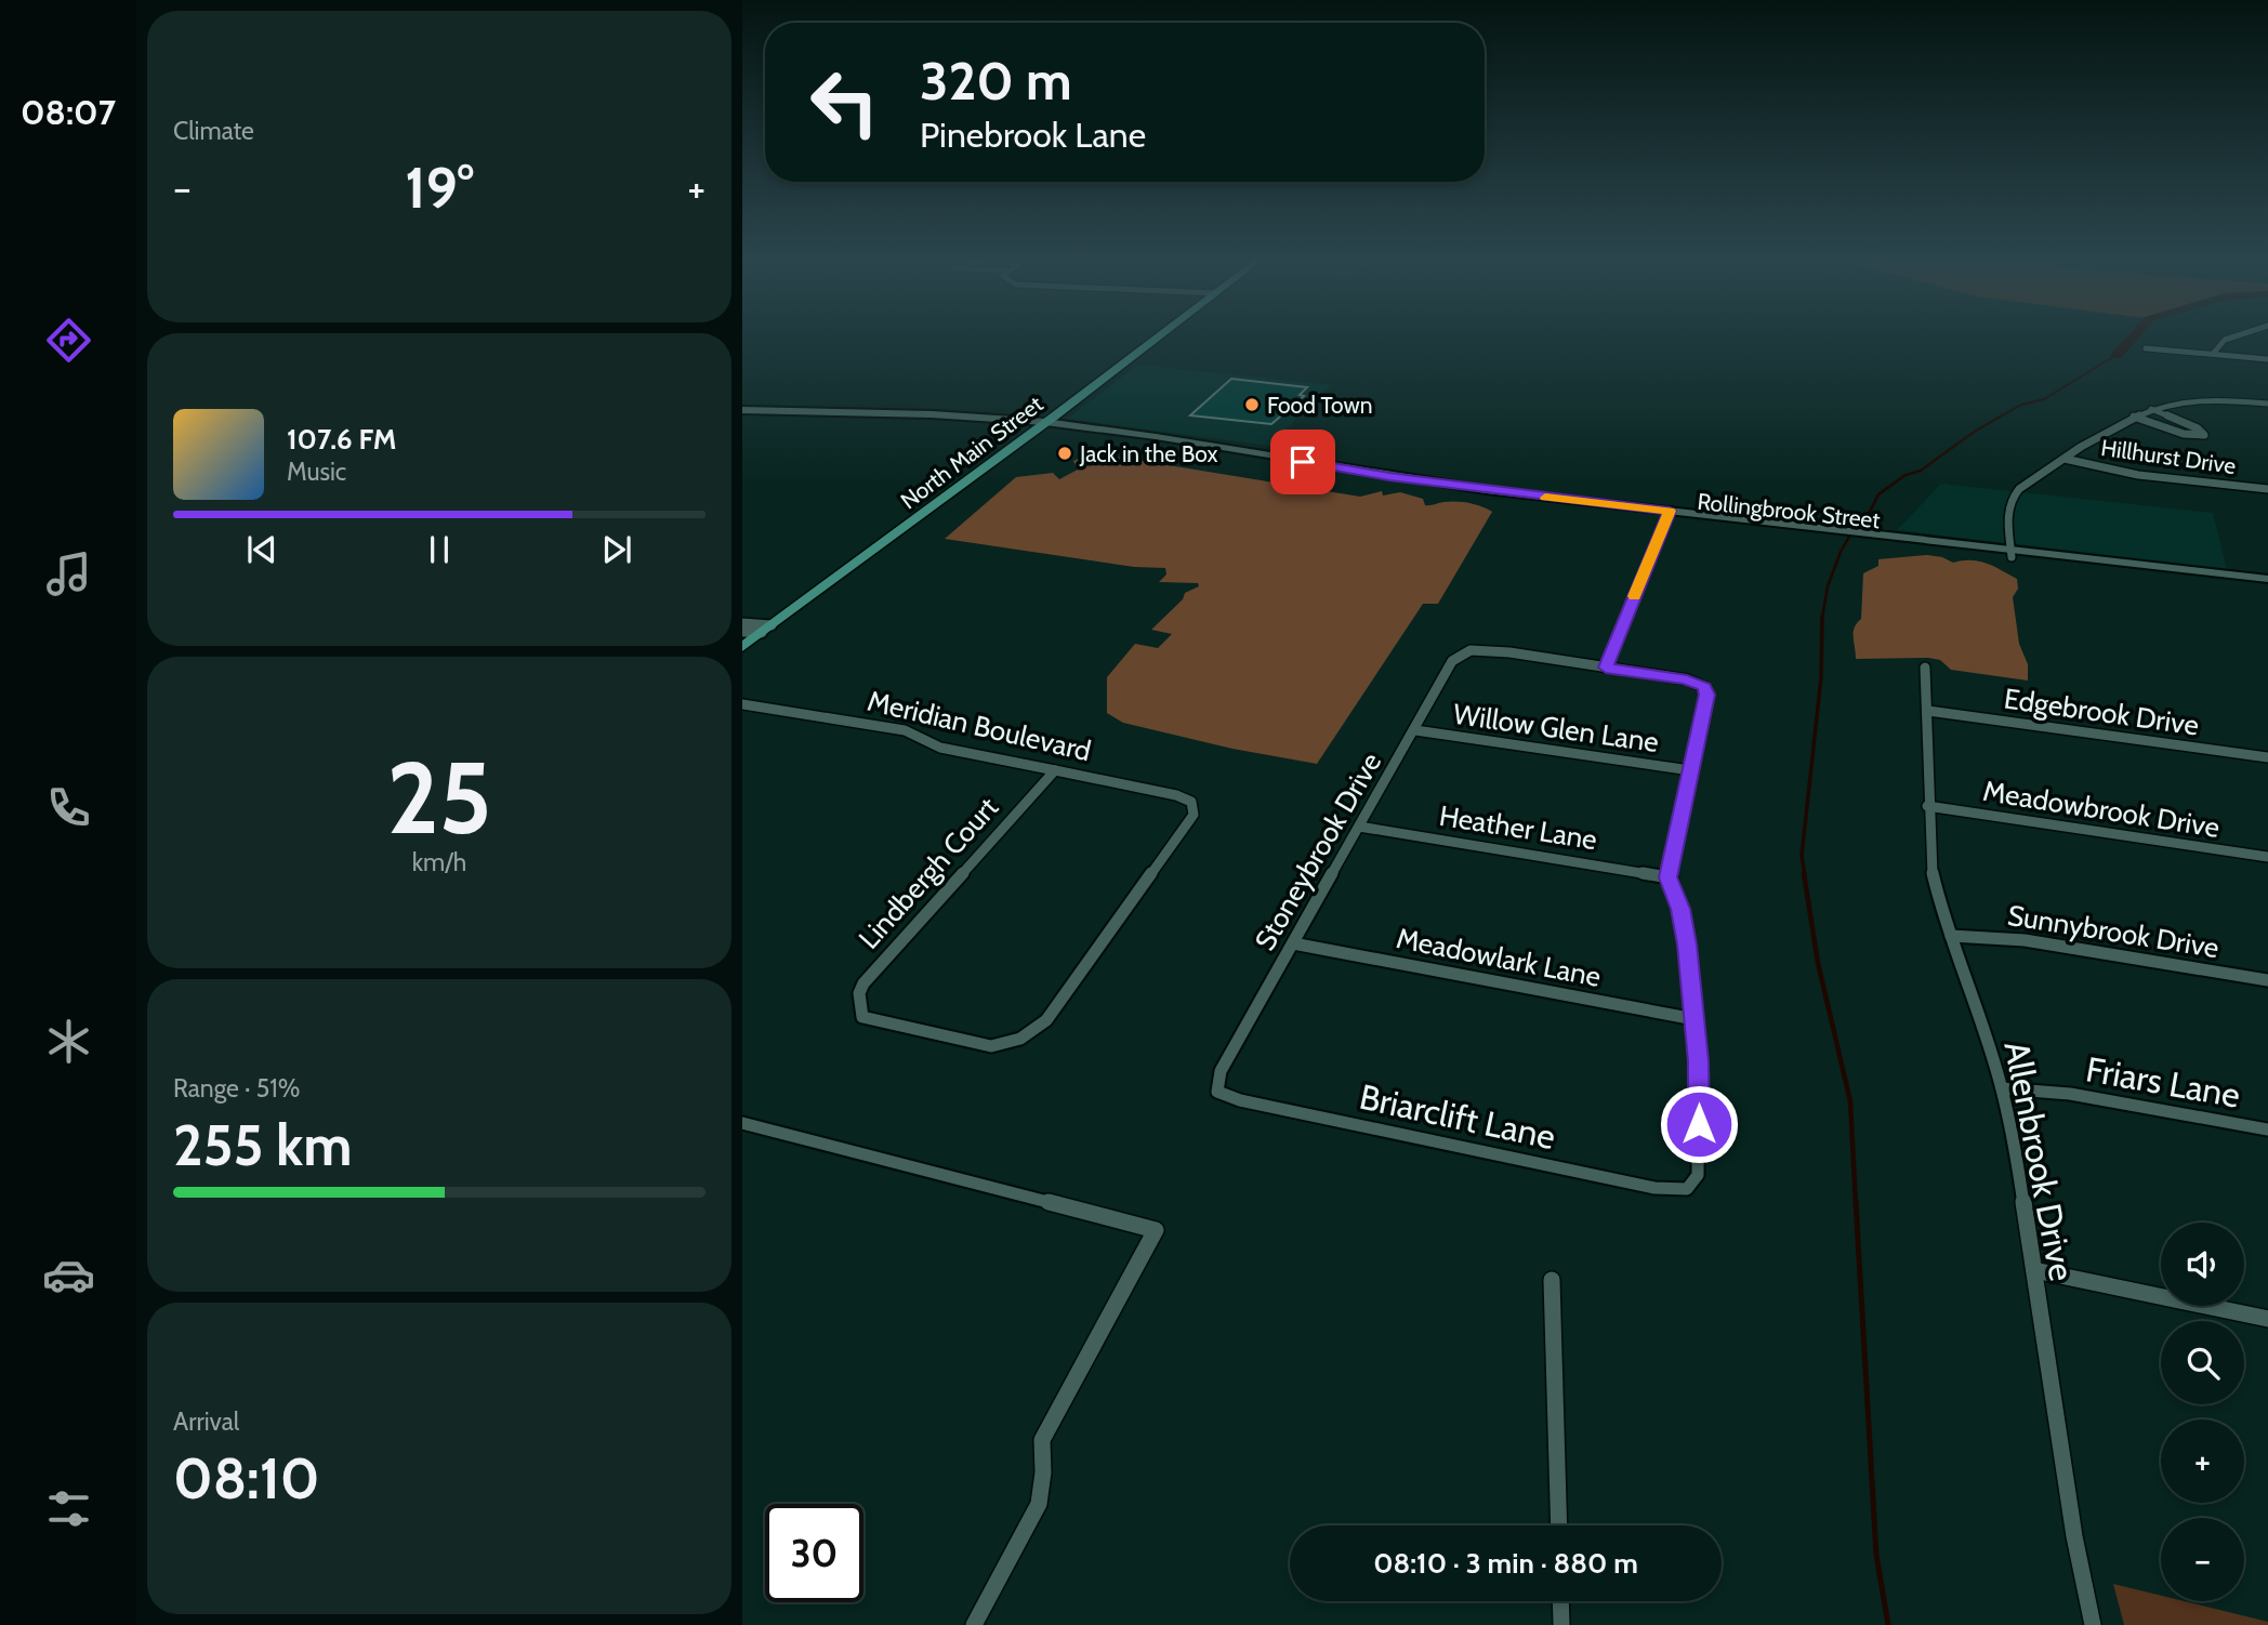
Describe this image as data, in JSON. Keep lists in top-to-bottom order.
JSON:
{
  "streets": {
    "main road": ["North Main Street", "Rollingbrook Street"],
    "street": [
      "Hillhurst Drive",
      "Edgebrook Drive",
      "Meridian Boulevard",
      "Willow Glen Lane",
      "Meadowbrook Drive",
      "Heather Lane",
      "Stoneybrook Drive",
      "Lindbergh Court",
      "Sunnybrook Drive",
      "Meadowlark Lane",
      "Friars Lane",
      "Briarclift Lane",
      "Allenbrook Drive"
    ]
  },
  "crossings": [
    ["North Main Street", "Rollingbrook Street"],
    ["Edgebrook Drive", "Allenbrook Drive"],
    ["Meridian Boulevard", "Lindbergh Court"],
    ["Willow Glen Lane", "Stoneybrook Drive"],
    ["Meadowbrook Drive", "Allenbrook Drive"],
    ["Heather Lane", "Stoneybrook Drive"],
    ["Stoneybrook Drive", "Meadowlark Lane"],
    ["Stoneybrook Drive", "Briarclift Lane"],
    ["Sunnybrook Drive", "Allenbrook Drive"],
    ["Meadowlark Lane", "Briarclift Lane"],
    ["Friars Lane", "Allenbrook Drive"]
  ],
  "places": ["Food Town", "Jack in the Box"],
  "page": {
    "tabs": "08:07",
    "tile": [
      "Climate",
      ["25", "km/h"],
      ["Range · 51%", "255 km"],
      ["Arrival", "08:10"]
    ],
    "turn": ["320 m", "Pinebrook Lane"],
    "heat": ["−", "19°", "+"],
    "song": ["107.6 FM", "Music"],
    "map_buttons": ["+", "−"],
    "limit": "30",
    "trip": "08:10 · 3 min · 880 m"
  }
}
